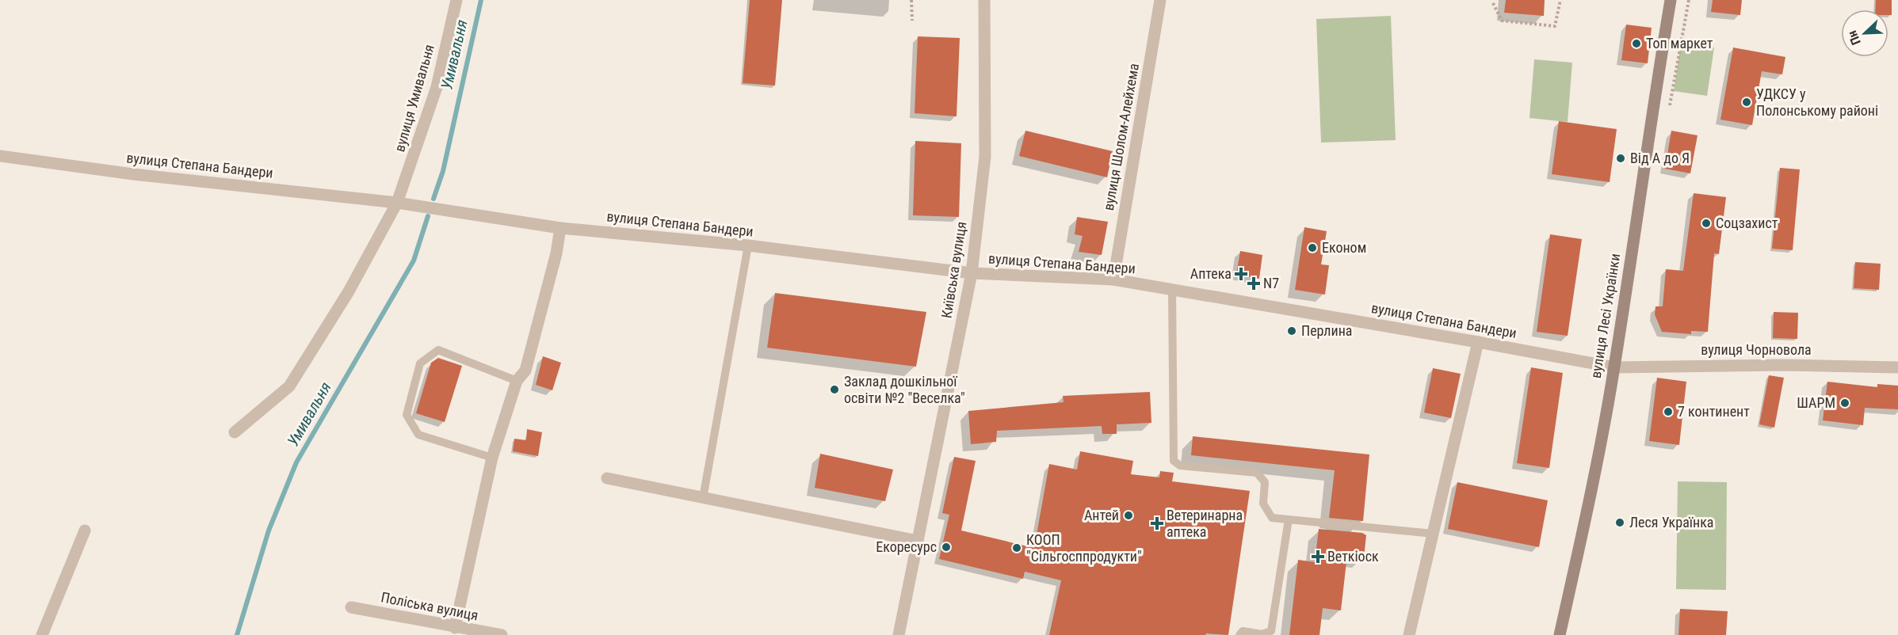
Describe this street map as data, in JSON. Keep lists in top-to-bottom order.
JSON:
{
  "streets": {
    "main road": ["вулиця Лесі Українки"],
    "street": [
      "вулиця Умивальня",
      "вулиця Шолом-Алейхема",
      "вулиця Степана Бандери",
      "Київська вулиця",
      "вулиця Чорновола",
      "Поліська вулиця"
    ]
  },
  "crossings": [
    ["вулиця Умивальня", "вулиця Степана Бандери"],
    ["вулиця Шолом-Алейхема", "вулиця Степана Бандери"],
    ["вулиця Степана Бандери", "Київська вулиця"],
    ["вулиця Степана Бандери", "вулиця Лесі Українки"],
    ["вулиця Степана Бандери", "вулиця Чорновола"],
    ["вулиця Лесі Українки", "вулиця Чорновола"]
  ],
  "water": ["Умивальня"],
  "places": {
    "other": [
      "Топ маркет",
      "УДКСУ у Полонському районi",
      "Від А до Я",
      "Соцзахист",
      "Економ",
      "Перлина",
      "Заклад дошкільної освіти №2 \"Веселка\"",
      "ШАРМ",
      "7 континент",
      "Антей",
      "Леся Українка",
      "Екоресурс",
      "КООП \"Сільгосппродукти\""
    ],
    "health": [
      "Аптека",
      "N7",
      "Ветеринарна аптека",
      "Веткіоск"
    ]
  },
  "north": "bottom left"
}
